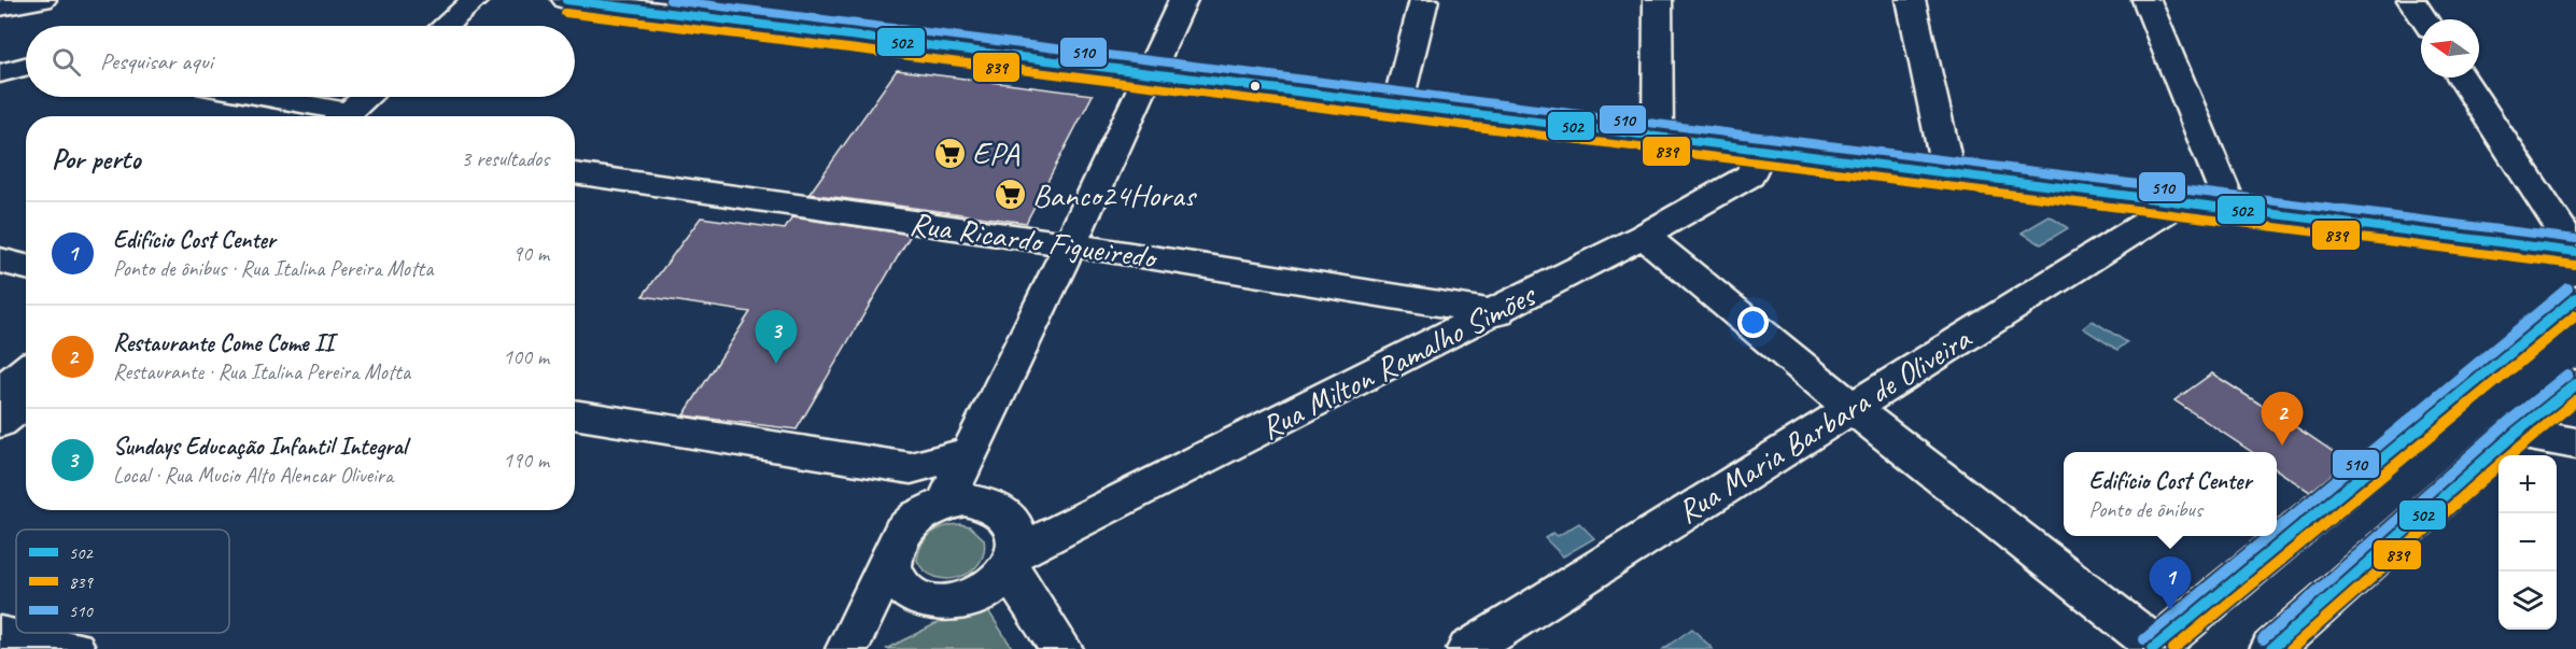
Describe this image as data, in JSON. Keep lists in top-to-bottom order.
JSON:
{
  "streets": {
    "street": ["Rua Ricardo Figueiredo", "Rua Milton Ramalho Simões", "Rua Maria Barbara de Oliveira"]
  },
  "crossings": [
    ["Rua Ricardo Figueiredo", "Rua Milton Ramalho Simões"]
  ],
  "places": {
    "supermarket": ["EPA", "Banco24Horas"]
  },
  "lines": ["transit line 502", "transit line 510", "transit line 839"],
  "legend": ["502", "839", "510"],
  "north": "left",
  "page": {
    "search": "Pesquisar aqui",
    "heading": ["Por perto", "3 resultados"],
    "list": [
      {
        "mark": "1",
        "name": "Edifício Cost Center",
        "note": "Ponto de ônibus · Rua Italina Pereira Motta",
        "value": "90 m"
      },
      {
        "mark": "2",
        "name": "Restaurante Come Come II",
        "note": "Restaurante · Rua Italina Pereira Motta",
        "value": "100 m"
      },
      {
        "mark": "3",
        "name": "Sundays Educação Infantil Integral",
        "note": "Local · Rua Mucio Alto Alencar Oliveira",
        "value": "190 m"
      }
    ],
    "pins": ["3", "2", "1"],
    "popup": ["Edifício Cost Center", "Ponto de ônibus"],
    "map_buttons": ["+", "−"]
  }
}
